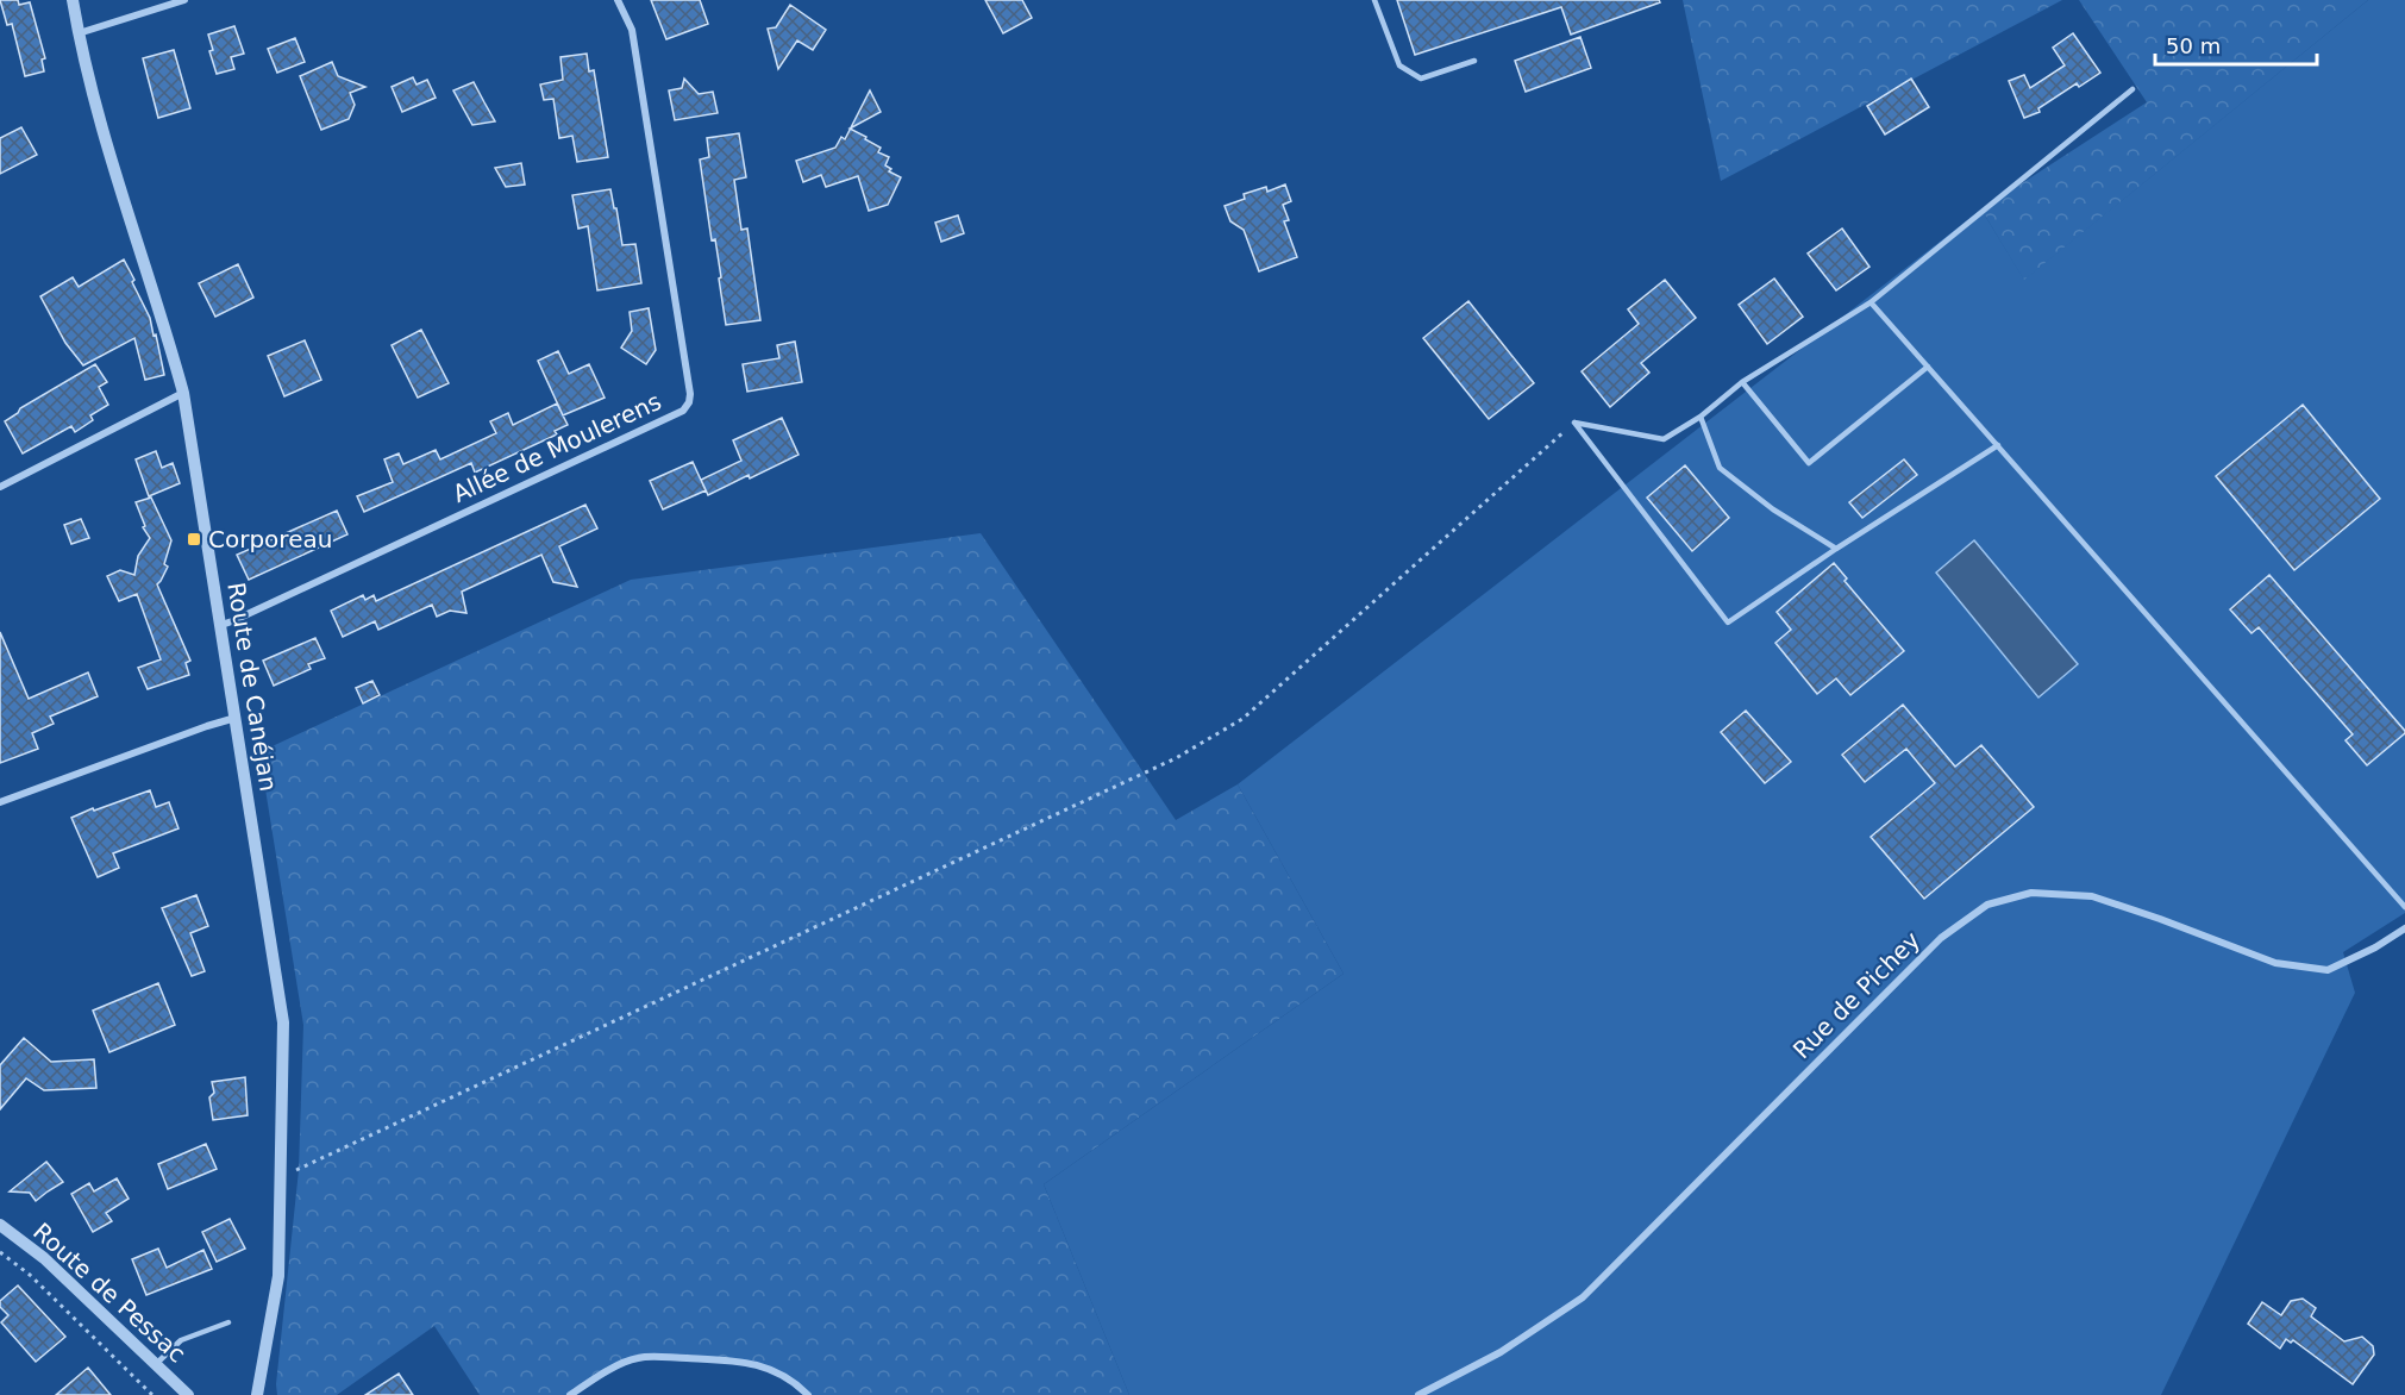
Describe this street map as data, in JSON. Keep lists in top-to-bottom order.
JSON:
{
  "streets": {
    "street": [
      "Allée de Moulerens",
      "Route de Canéjan",
      "Rue de Pichey",
      "Route de Pessac"
    ]
  },
  "crossings": [
    ["Allée de Moulerens", "Route de Canéjan"]
  ],
  "places": {
    "transit": ["Corporeau"]
  },
  "scale_bar": "50 m"
}
